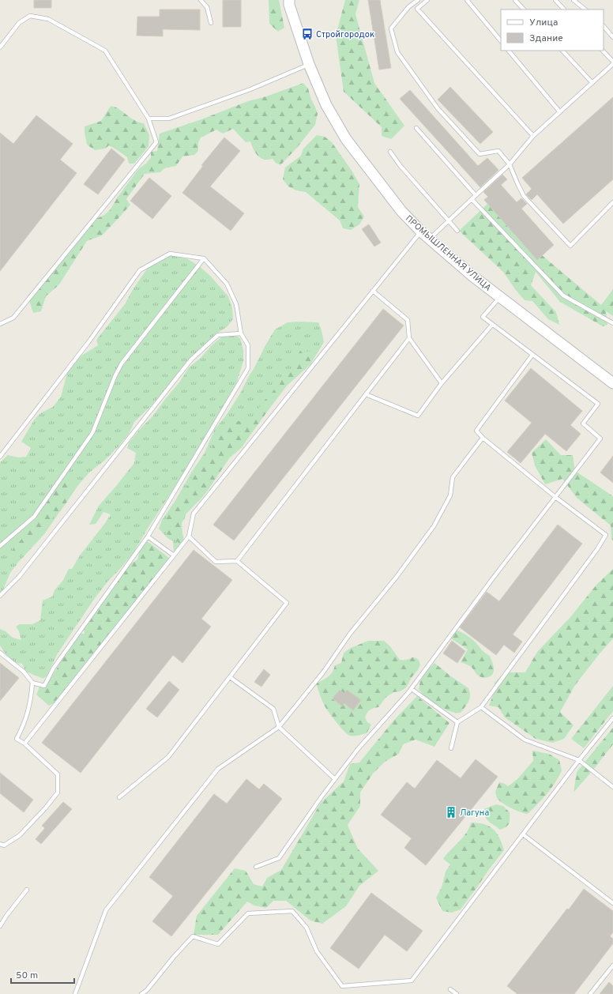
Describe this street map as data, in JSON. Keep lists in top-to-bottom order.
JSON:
{
  "streets": {
    "street": ["ПРОМЫШЛЕННАЯ УЛИЦА"]
  },
  "places": {
    "bus stop": ["Стройгородок"],
    "building": ["Лагуна"]
  },
  "legend": ["Улица", "Здание"],
  "scale_bar": "50 m"
}
